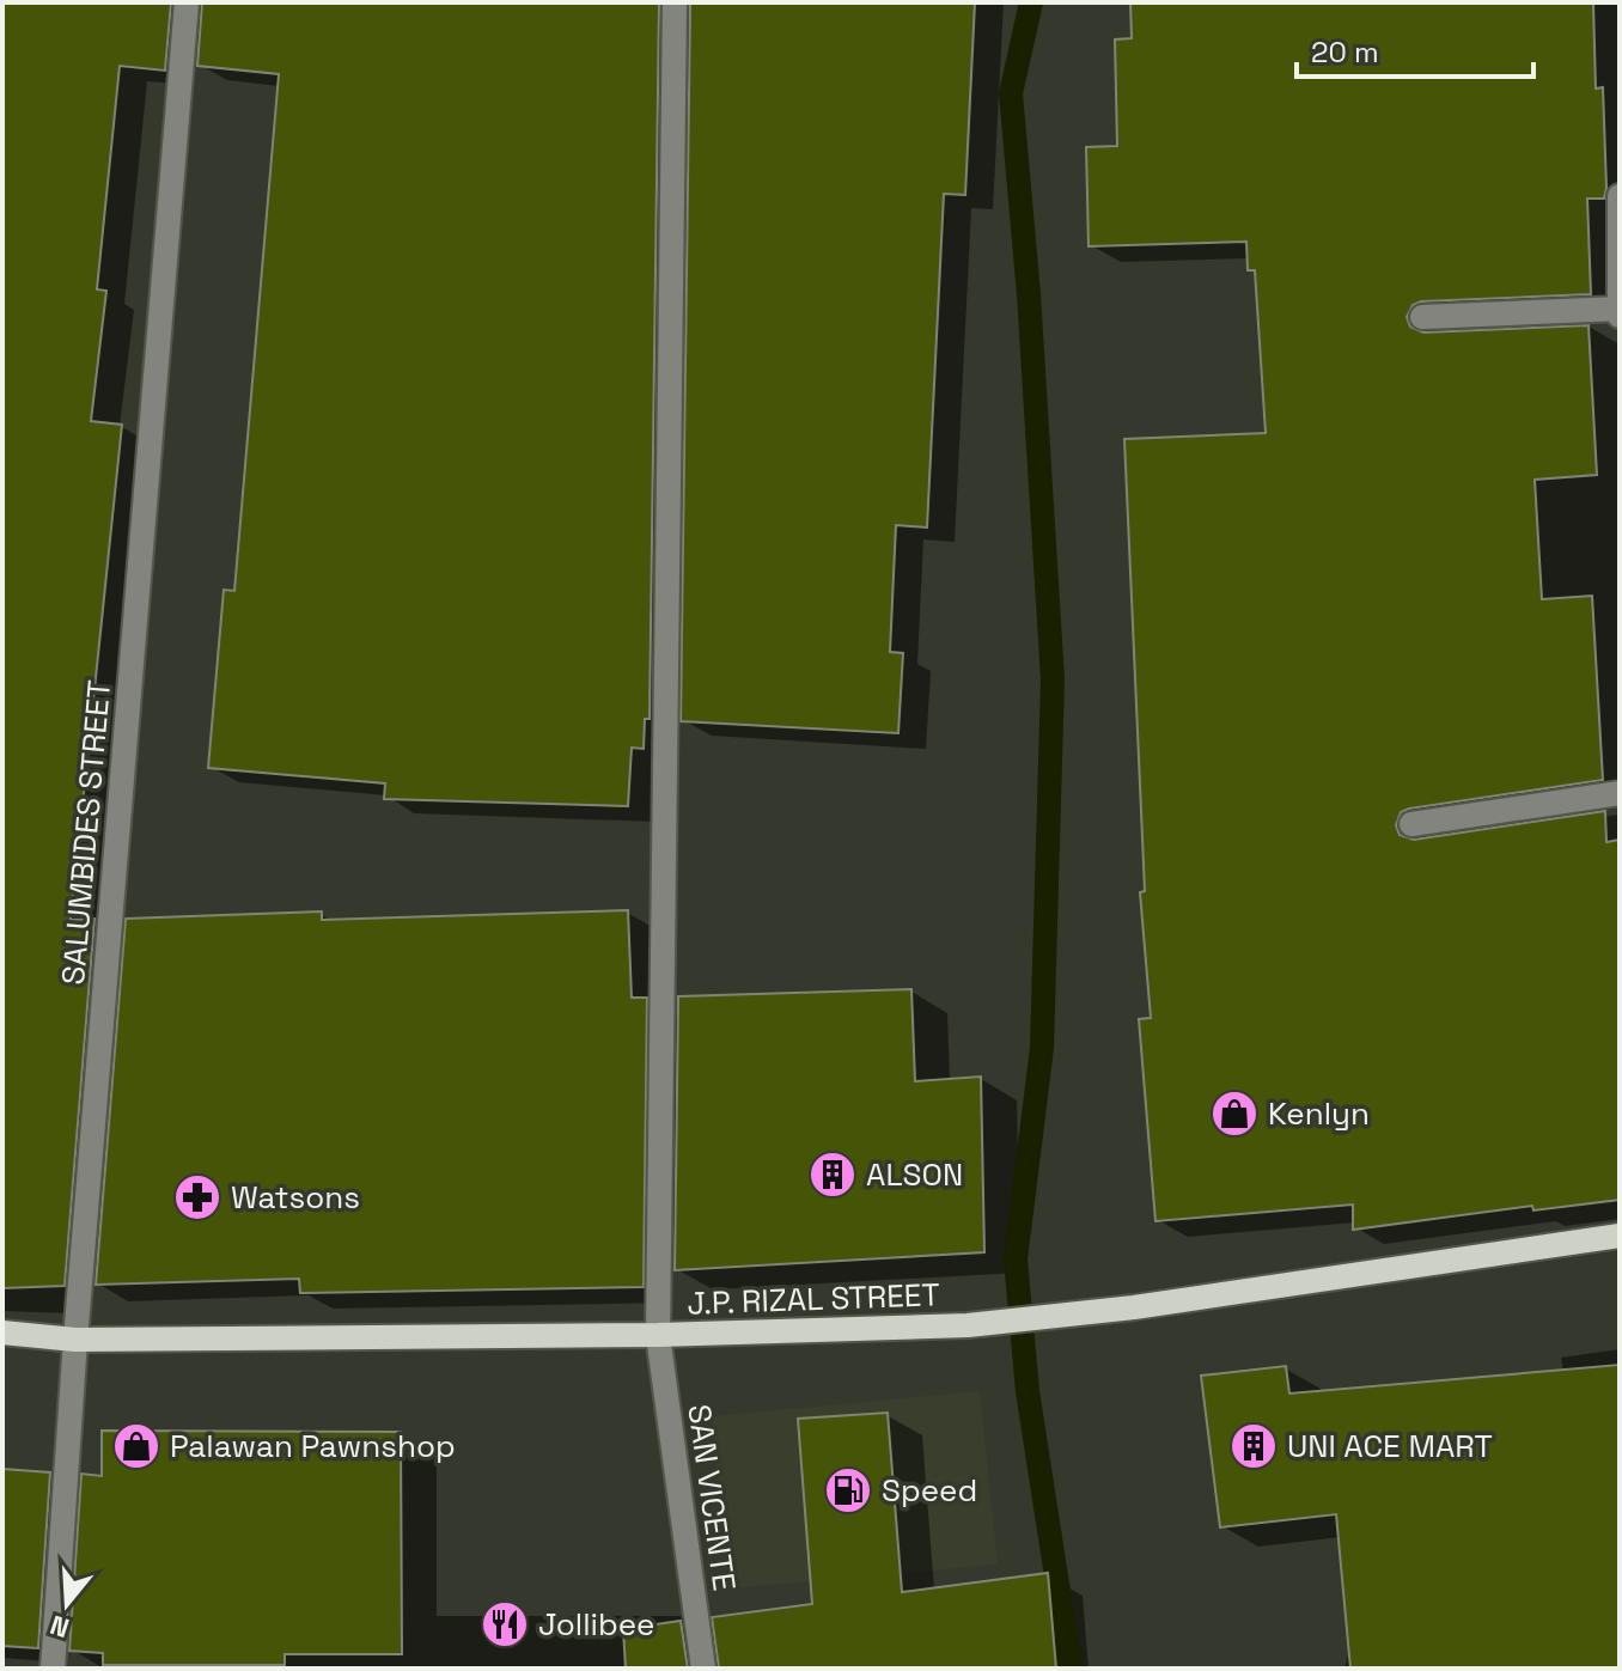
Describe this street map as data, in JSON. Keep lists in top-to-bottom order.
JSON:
{
  "streets": {
    "main road": ["J.P. RIZAL STREET"],
    "street": ["SALUMBIDES STREET", "SAN VICENTE"]
  },
  "crossings": [
    ["SALUMBIDES STREET", "J.P. RIZAL STREET"],
    ["J.P. RIZAL STREET", "SAN VICENTE"]
  ],
  "places": {
    "shop": ["Kenlyn", "Palawan Pawnshop"],
    "building": ["ALSON", "UNI ACE MART"],
    "pharmacy": ["Watsons"],
    "fuel station": ["Speed"],
    "restaurant": ["Jollibee"]
  },
  "scale_bar": "20 m",
  "north": "bottom"
}
